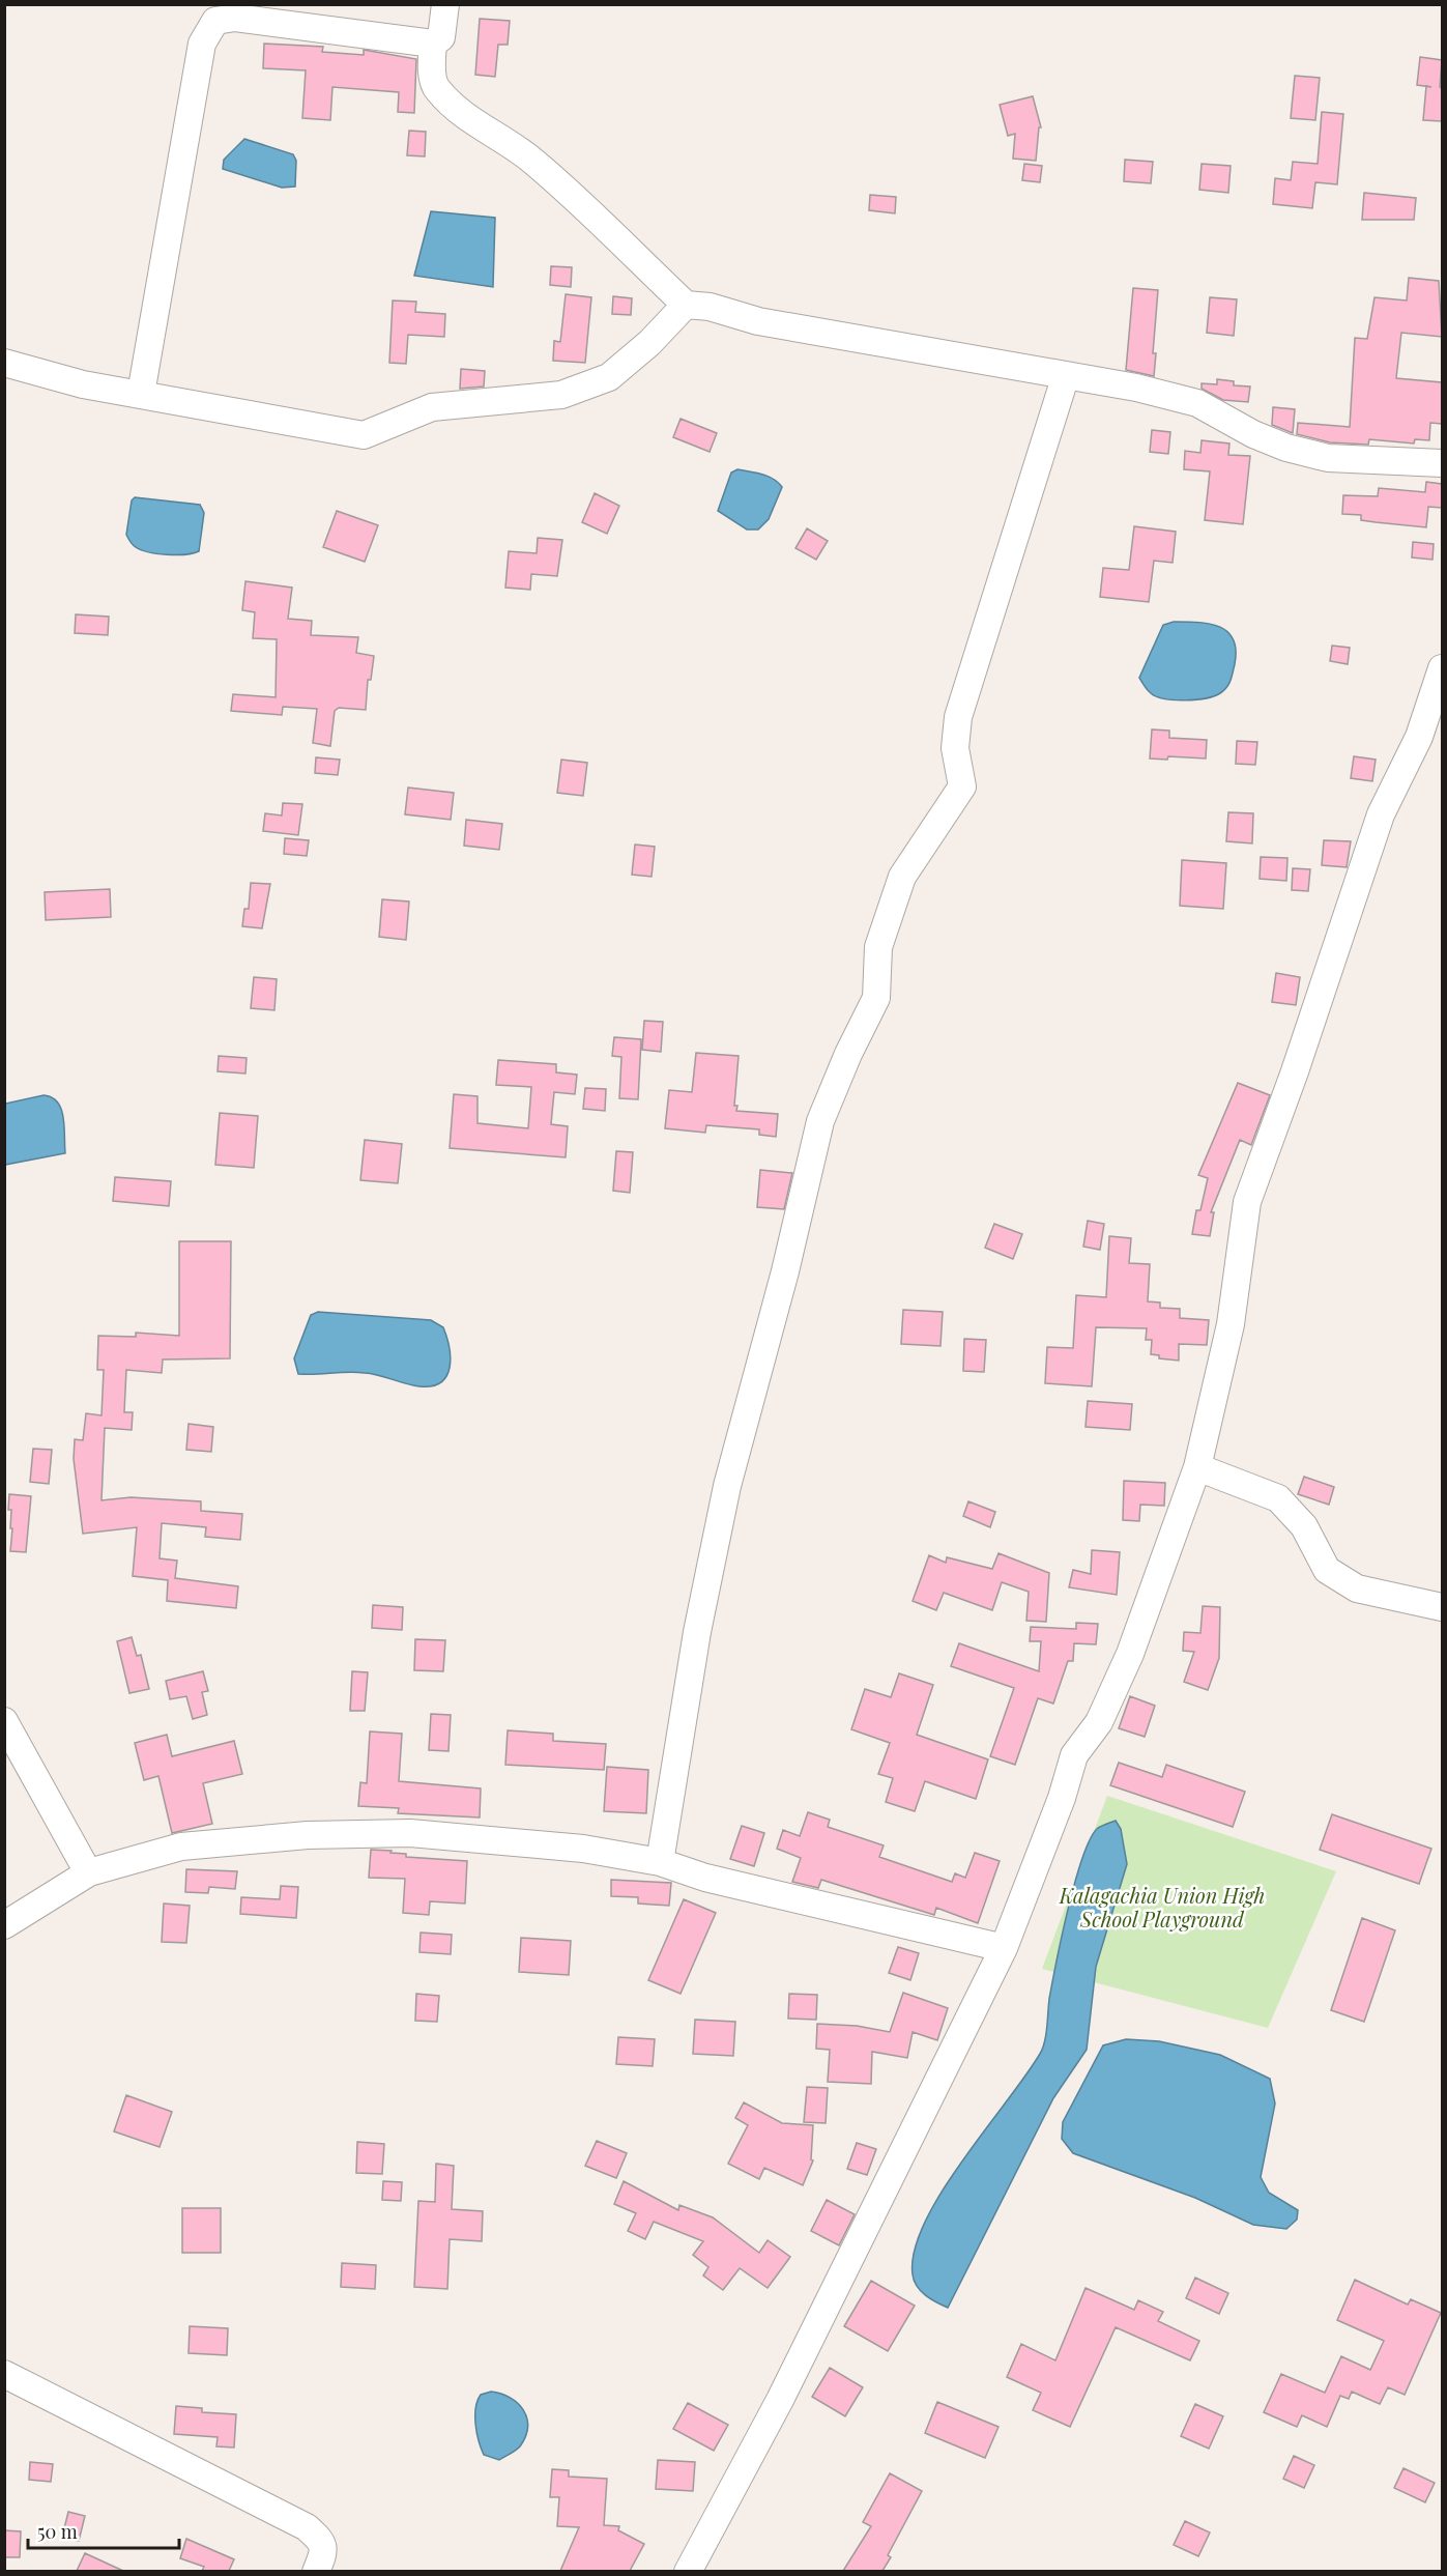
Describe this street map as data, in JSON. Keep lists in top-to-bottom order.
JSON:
{
  "parks": ["Kalagachia Union High School Playground"],
  "scale_bar": "50 m"
}
